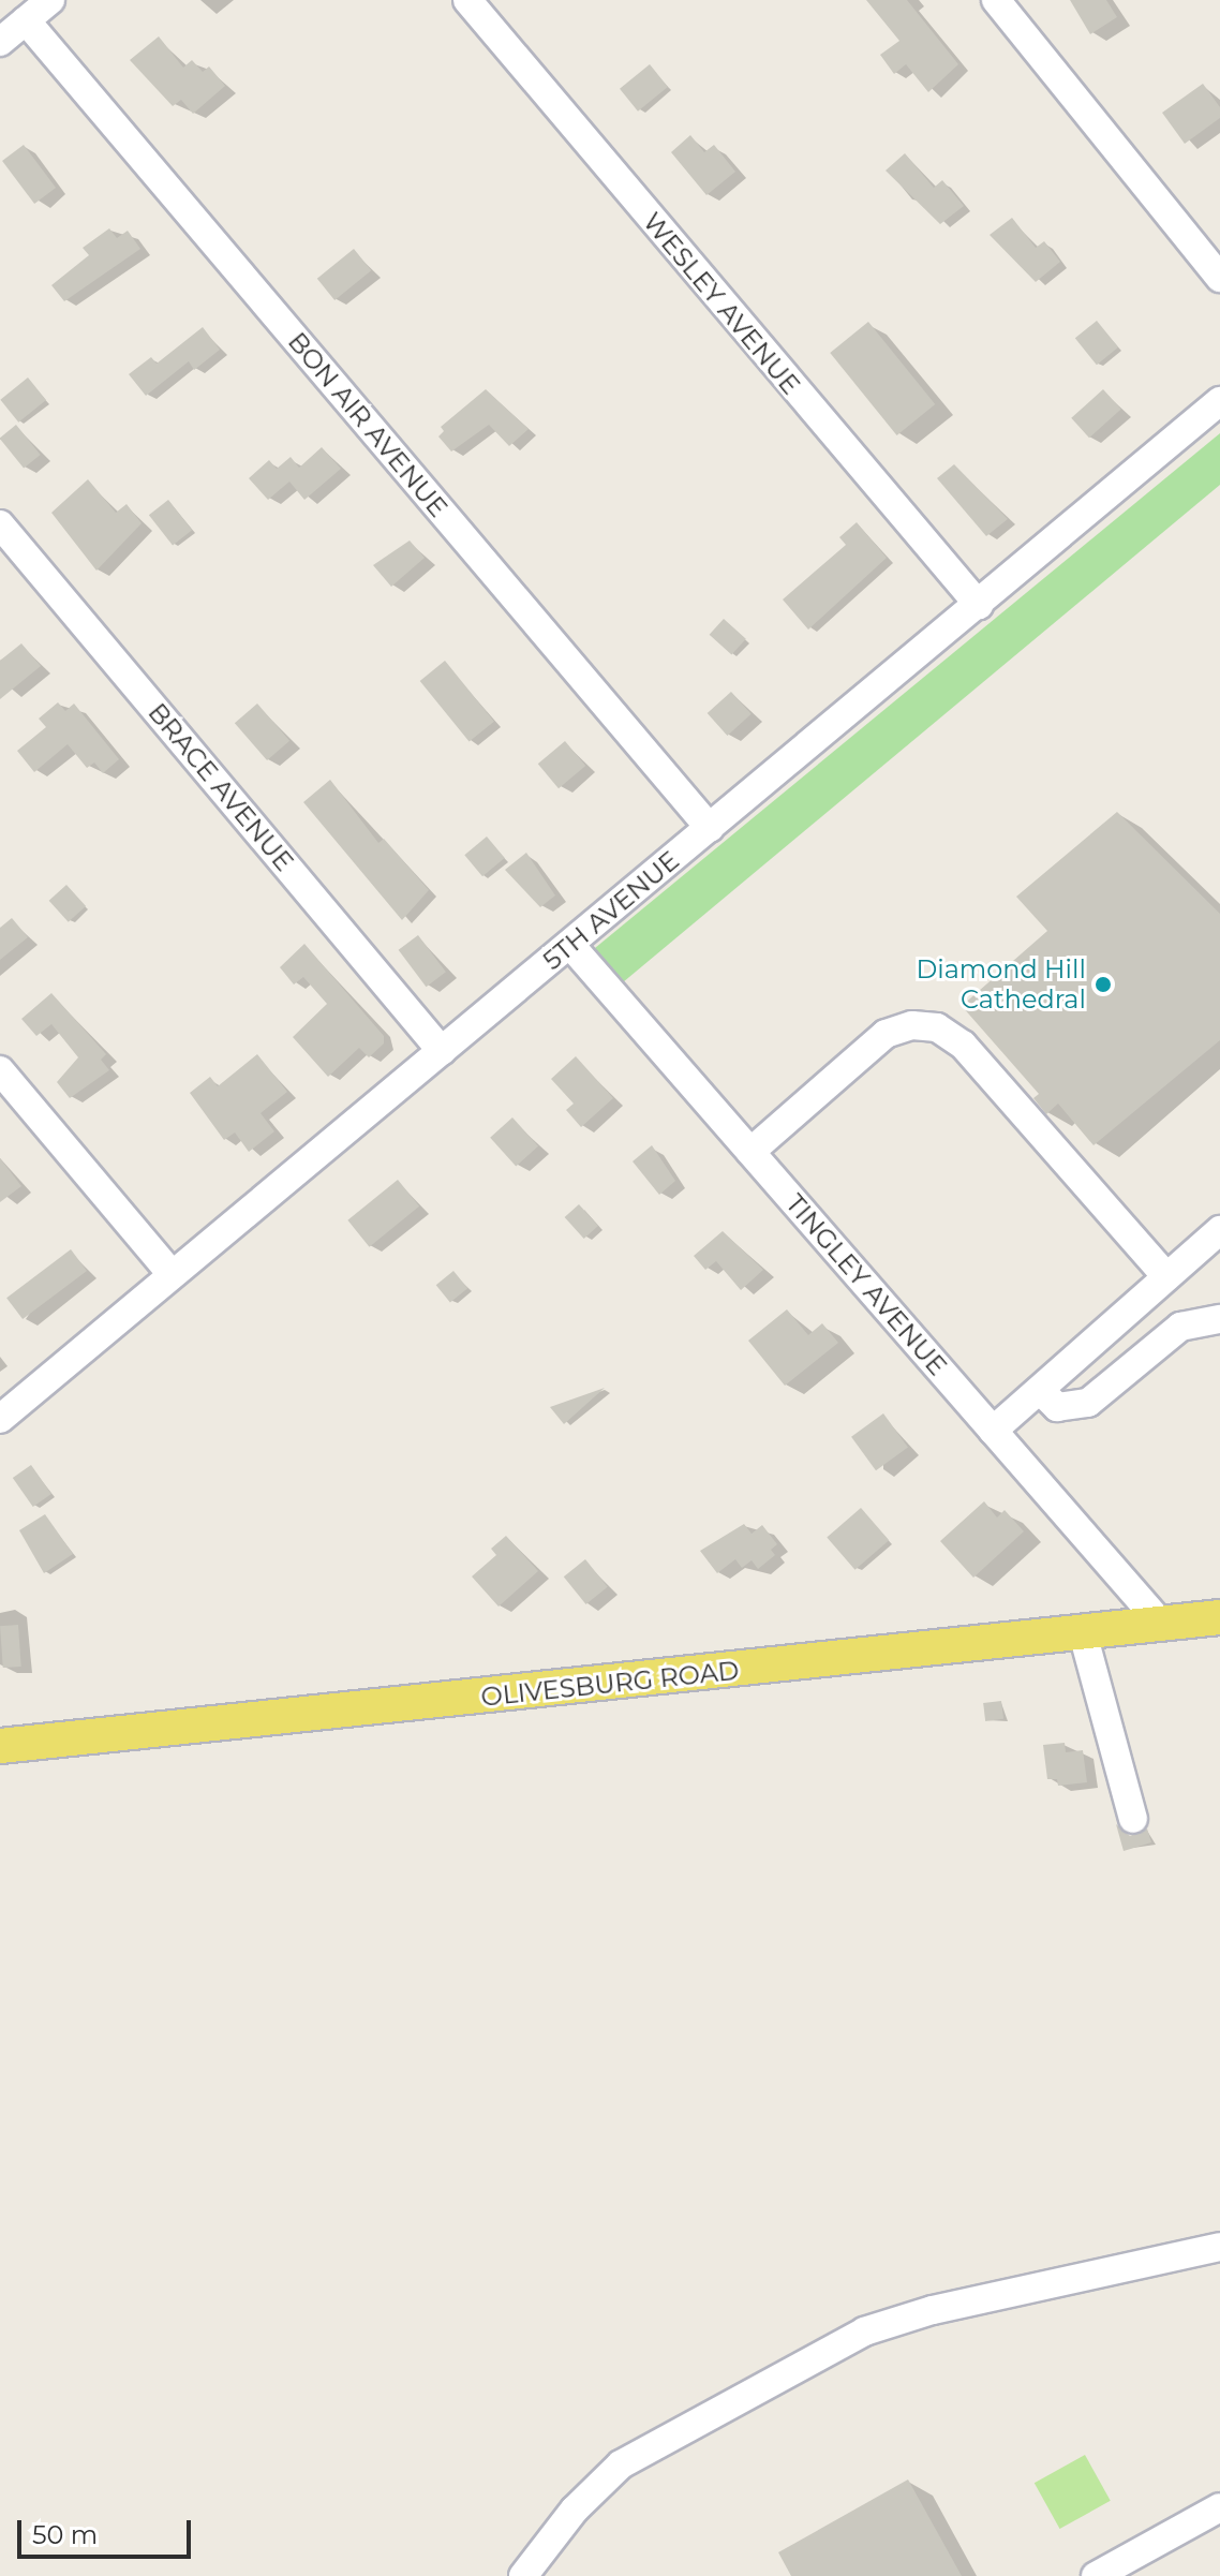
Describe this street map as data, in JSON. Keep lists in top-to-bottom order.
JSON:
{
  "streets": {
    "main road": ["OLIVESBURG ROAD"],
    "street": [
      "WESLEY AVENUE",
      "BON AIR AVENUE",
      "BRACE AVENUE",
      "5TH AVENUE",
      "TINGLEY AVENUE"
    ]
  },
  "crossings": [
    ["WESLEY AVENUE", "5TH AVENUE"],
    ["BON AIR AVENUE", "5TH AVENUE"],
    ["BRACE AVENUE", "5TH AVENUE"],
    ["5TH AVENUE", "TINGLEY AVENUE"],
    ["TINGLEY AVENUE", "OLIVESBURG ROAD"]
  ],
  "places": ["Diamond Hill Cathedral"],
  "scale_bar": "50 m"
}
